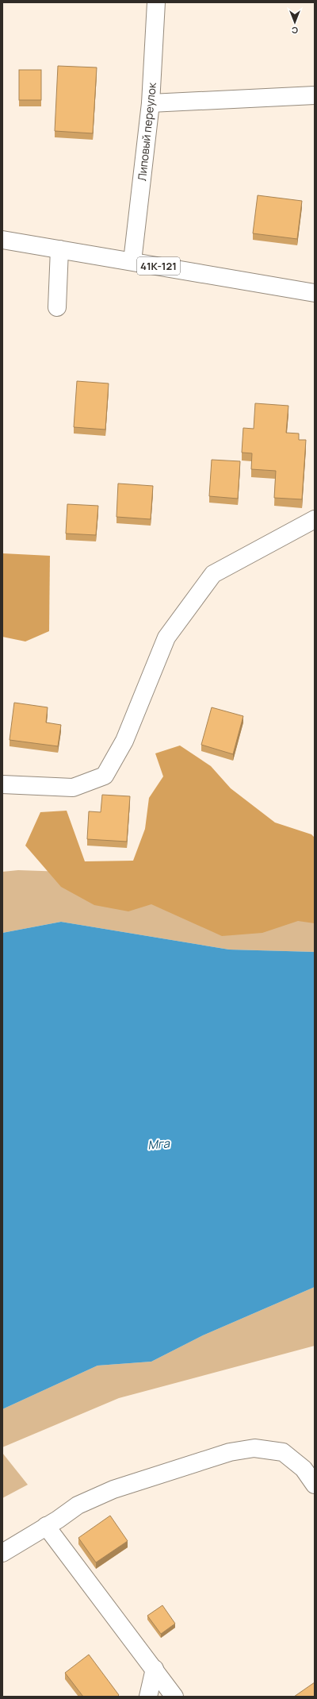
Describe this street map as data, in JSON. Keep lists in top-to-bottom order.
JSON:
{
  "streets": {
    "street": ["Липовый переулок", "41К-121"]
  },
  "crossings": [
    ["Липовый переулок", "41К-121"]
  ],
  "water": ["Мга"],
  "north": "bottom"
}
